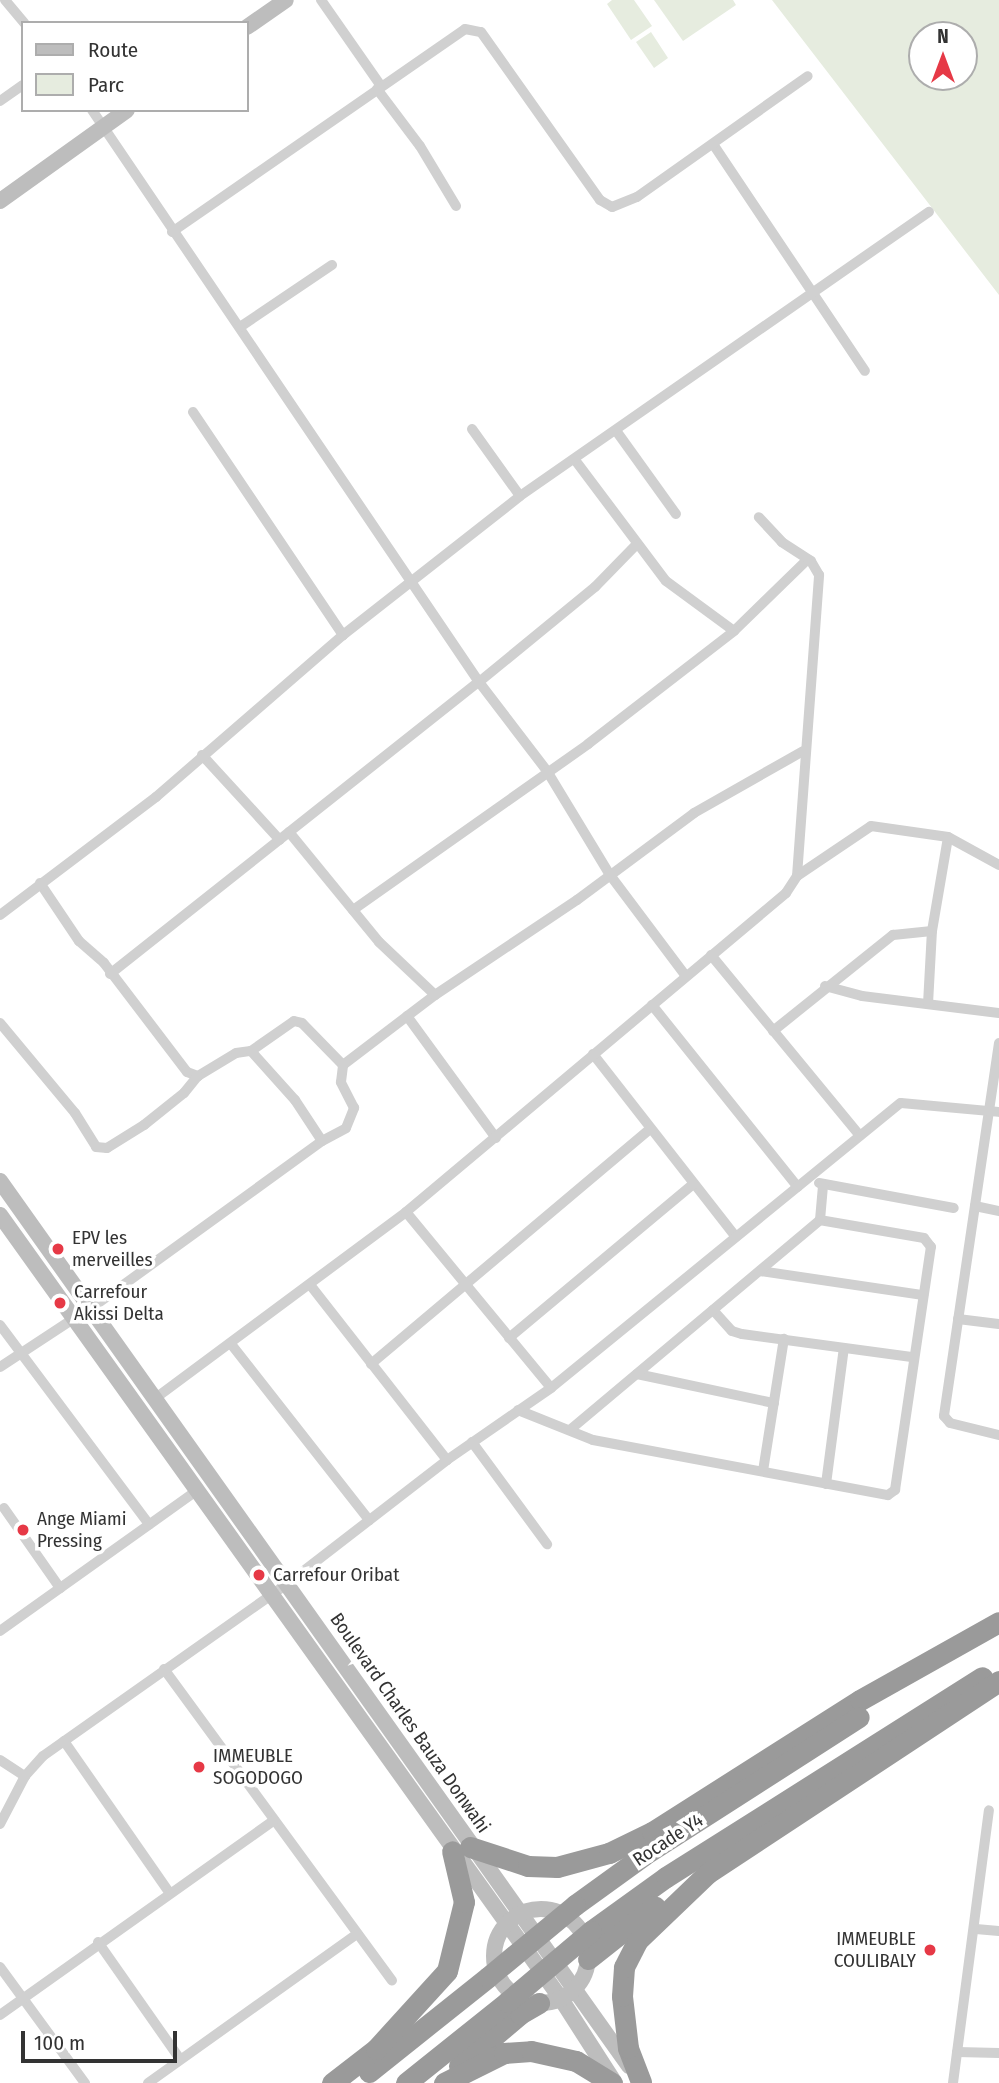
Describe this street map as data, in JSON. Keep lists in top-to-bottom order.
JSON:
{
  "streets": {
    "highway": ["Rocade Y4"],
    "main road": ["Boulevard Charles Bauza Donwahi"]
  },
  "crossings": [
    ["Boulevard Charles Bauza Donwahi", "Rocade Y4"]
  ],
  "places": [
    "EPV les merveilles",
    "Carrefour Akissi Delta",
    "Ange Miami Pressing",
    "Carrefour Oribat",
    "IMMEUBLE SOGODOGO",
    "IMMEUBLE COULIBALY"
  ],
  "legend": ["Route", "Parc"],
  "scale_bar": "100 m",
  "north": "top"
}
